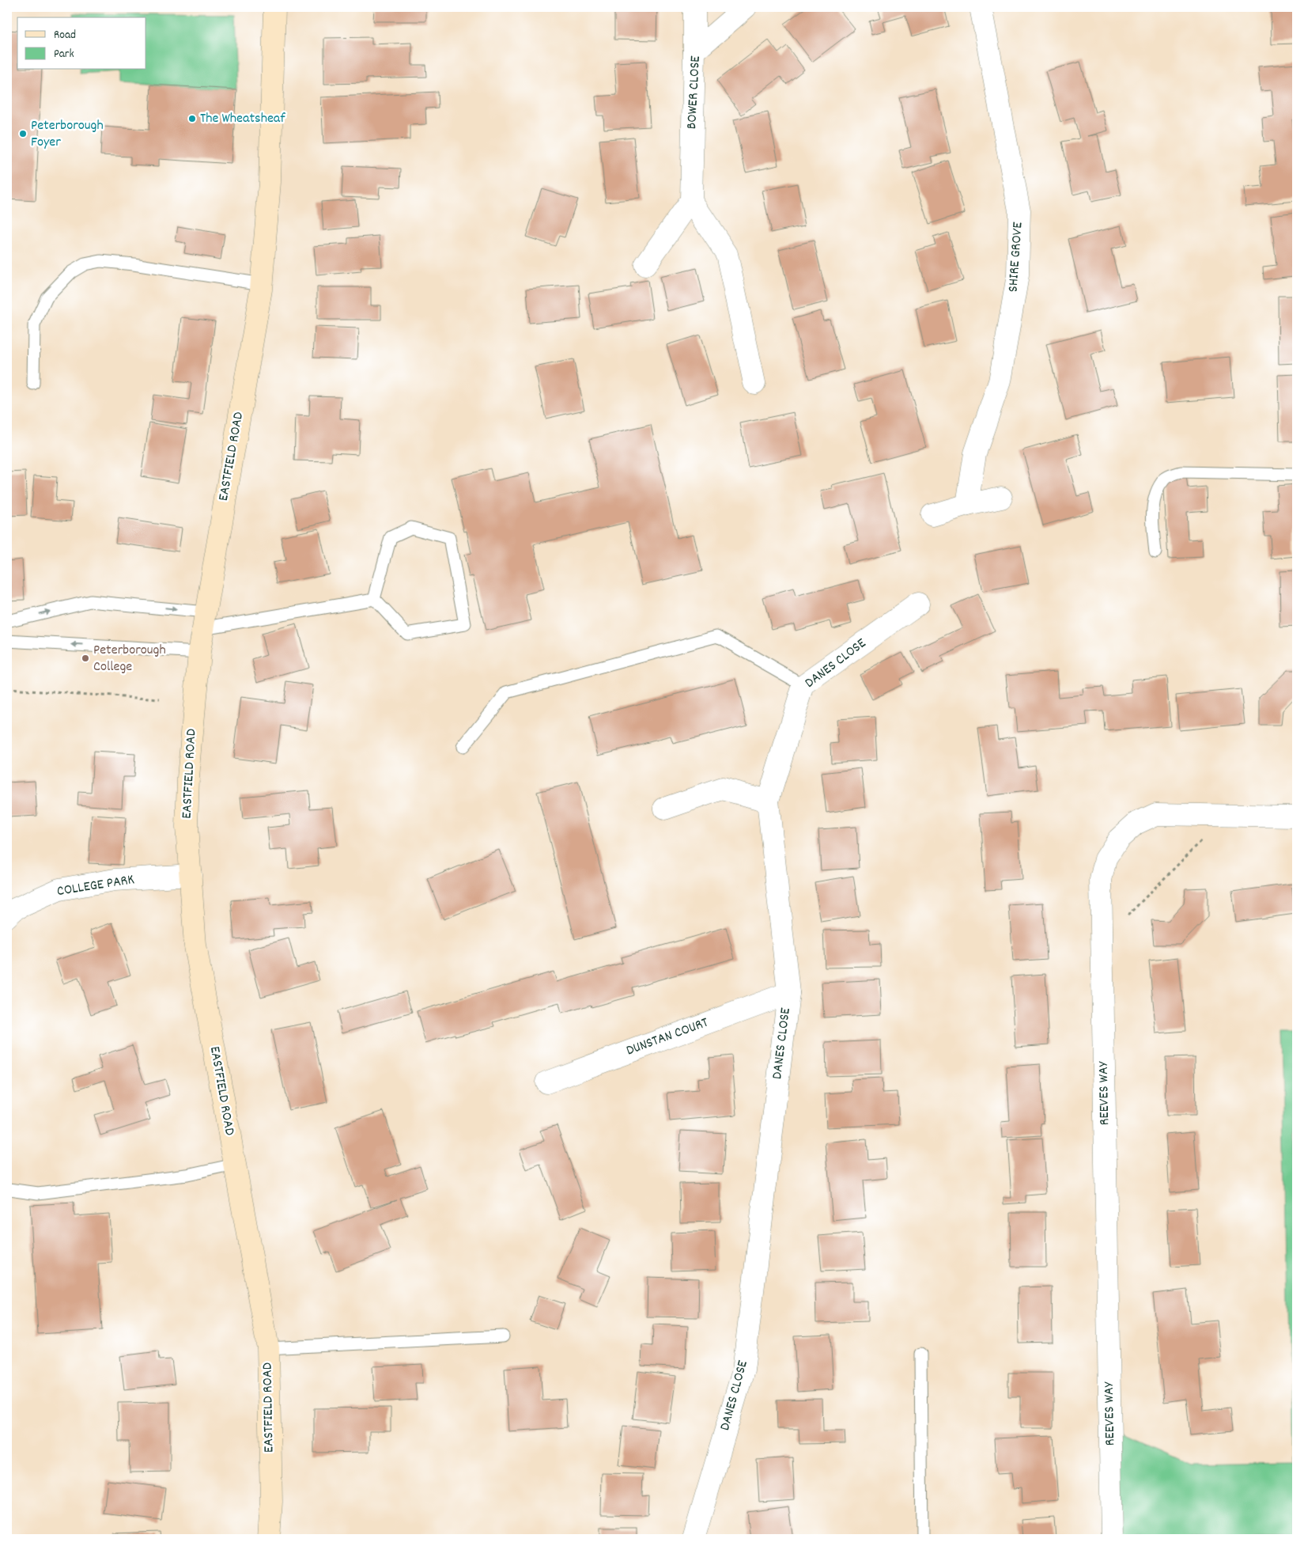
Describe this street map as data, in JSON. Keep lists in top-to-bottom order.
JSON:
{
  "streets": {
    "street": [
      "BOWER CLOSE",
      "SHIRE GROVE",
      "EASTFIELD ROAD",
      "DANES CLOSE",
      "COLLEGE PARK",
      "DUNSTAN COURT",
      "REEVES WAY"
    ]
  },
  "crossings": [
    ["EASTFIELD ROAD", "COLLEGE PARK"],
    ["DANES CLOSE", "DUNSTAN COURT"]
  ],
  "places": ["The Wheatsheaf", "Peterborough Foyer", "Peterborough College"],
  "legend": ["Road", "Park"]
}
